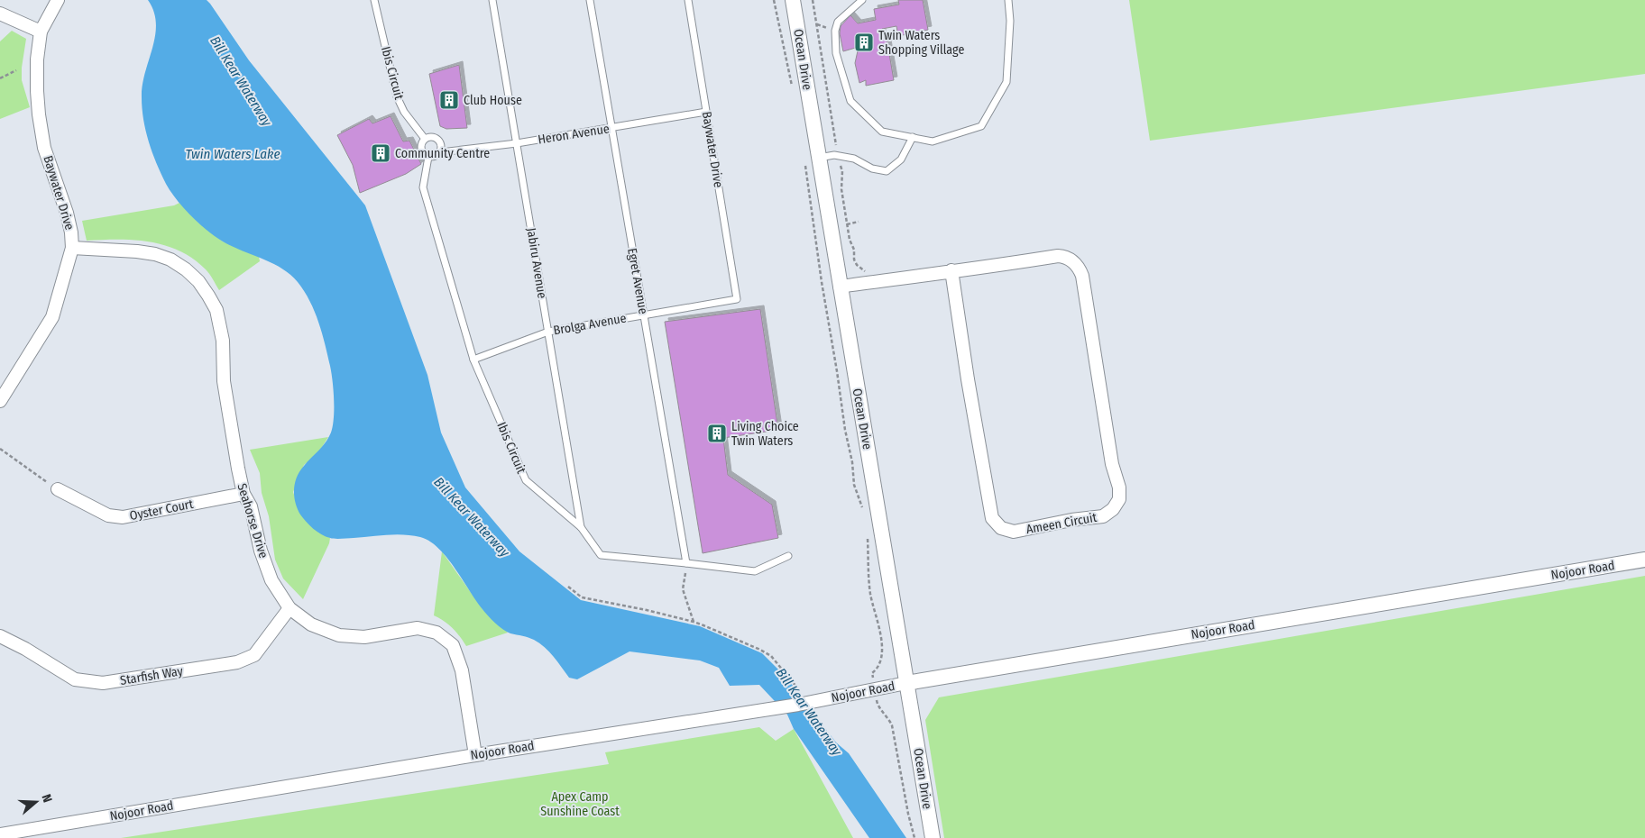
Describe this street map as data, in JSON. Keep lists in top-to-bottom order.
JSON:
{
  "streets": {
    "street": [
      "Ocean Drive",
      "Baywater Drive",
      "Oyster Court",
      "Seahorse Drive",
      "Ameen Circuit",
      "Nojoor Road",
      "Starfish Way"
    ],
    "lane": [
      "Ibis Circuit",
      "Heron Avenue",
      "Jabiru Avenue",
      "Egret Avenue",
      "Brolga Avenue"
    ]
  },
  "crossings": [
    ["Ocean Drive", "Ameen Circuit"],
    ["Ocean Drive", "Nojoor Road"],
    ["Ibis Circuit", "Heron Avenue"],
    ["Ibis Circuit", "Jabiru Avenue"],
    ["Ibis Circuit", "Egret Avenue"],
    ["Ibis Circuit", "Brolga Avenue"],
    ["Heron Avenue", "Baywater Drive"],
    ["Heron Avenue", "Jabiru Avenue"],
    ["Heron Avenue", "Egret Avenue"],
    ["Baywater Drive", "Brolga Avenue"],
    ["Baywater Drive", "Seahorse Drive"],
    ["Jabiru Avenue", "Brolga Avenue"],
    ["Egret Avenue", "Brolga Avenue"],
    ["Oyster Court", "Seahorse Drive"],
    ["Seahorse Drive", "Nojoor Road"],
    ["Seahorse Drive", "Starfish Way"]
  ],
  "water": ["Bill Kear Waterway", "Twin Waters Lake"],
  "parks": ["Apex Camp Sunshine Coast"],
  "places": {
    "building": [
      "Twin Waters Shopping Village",
      "Club House",
      "Community Centre",
      "Living Choice Twin Waters"
    ]
  },
  "north": "right"
}
